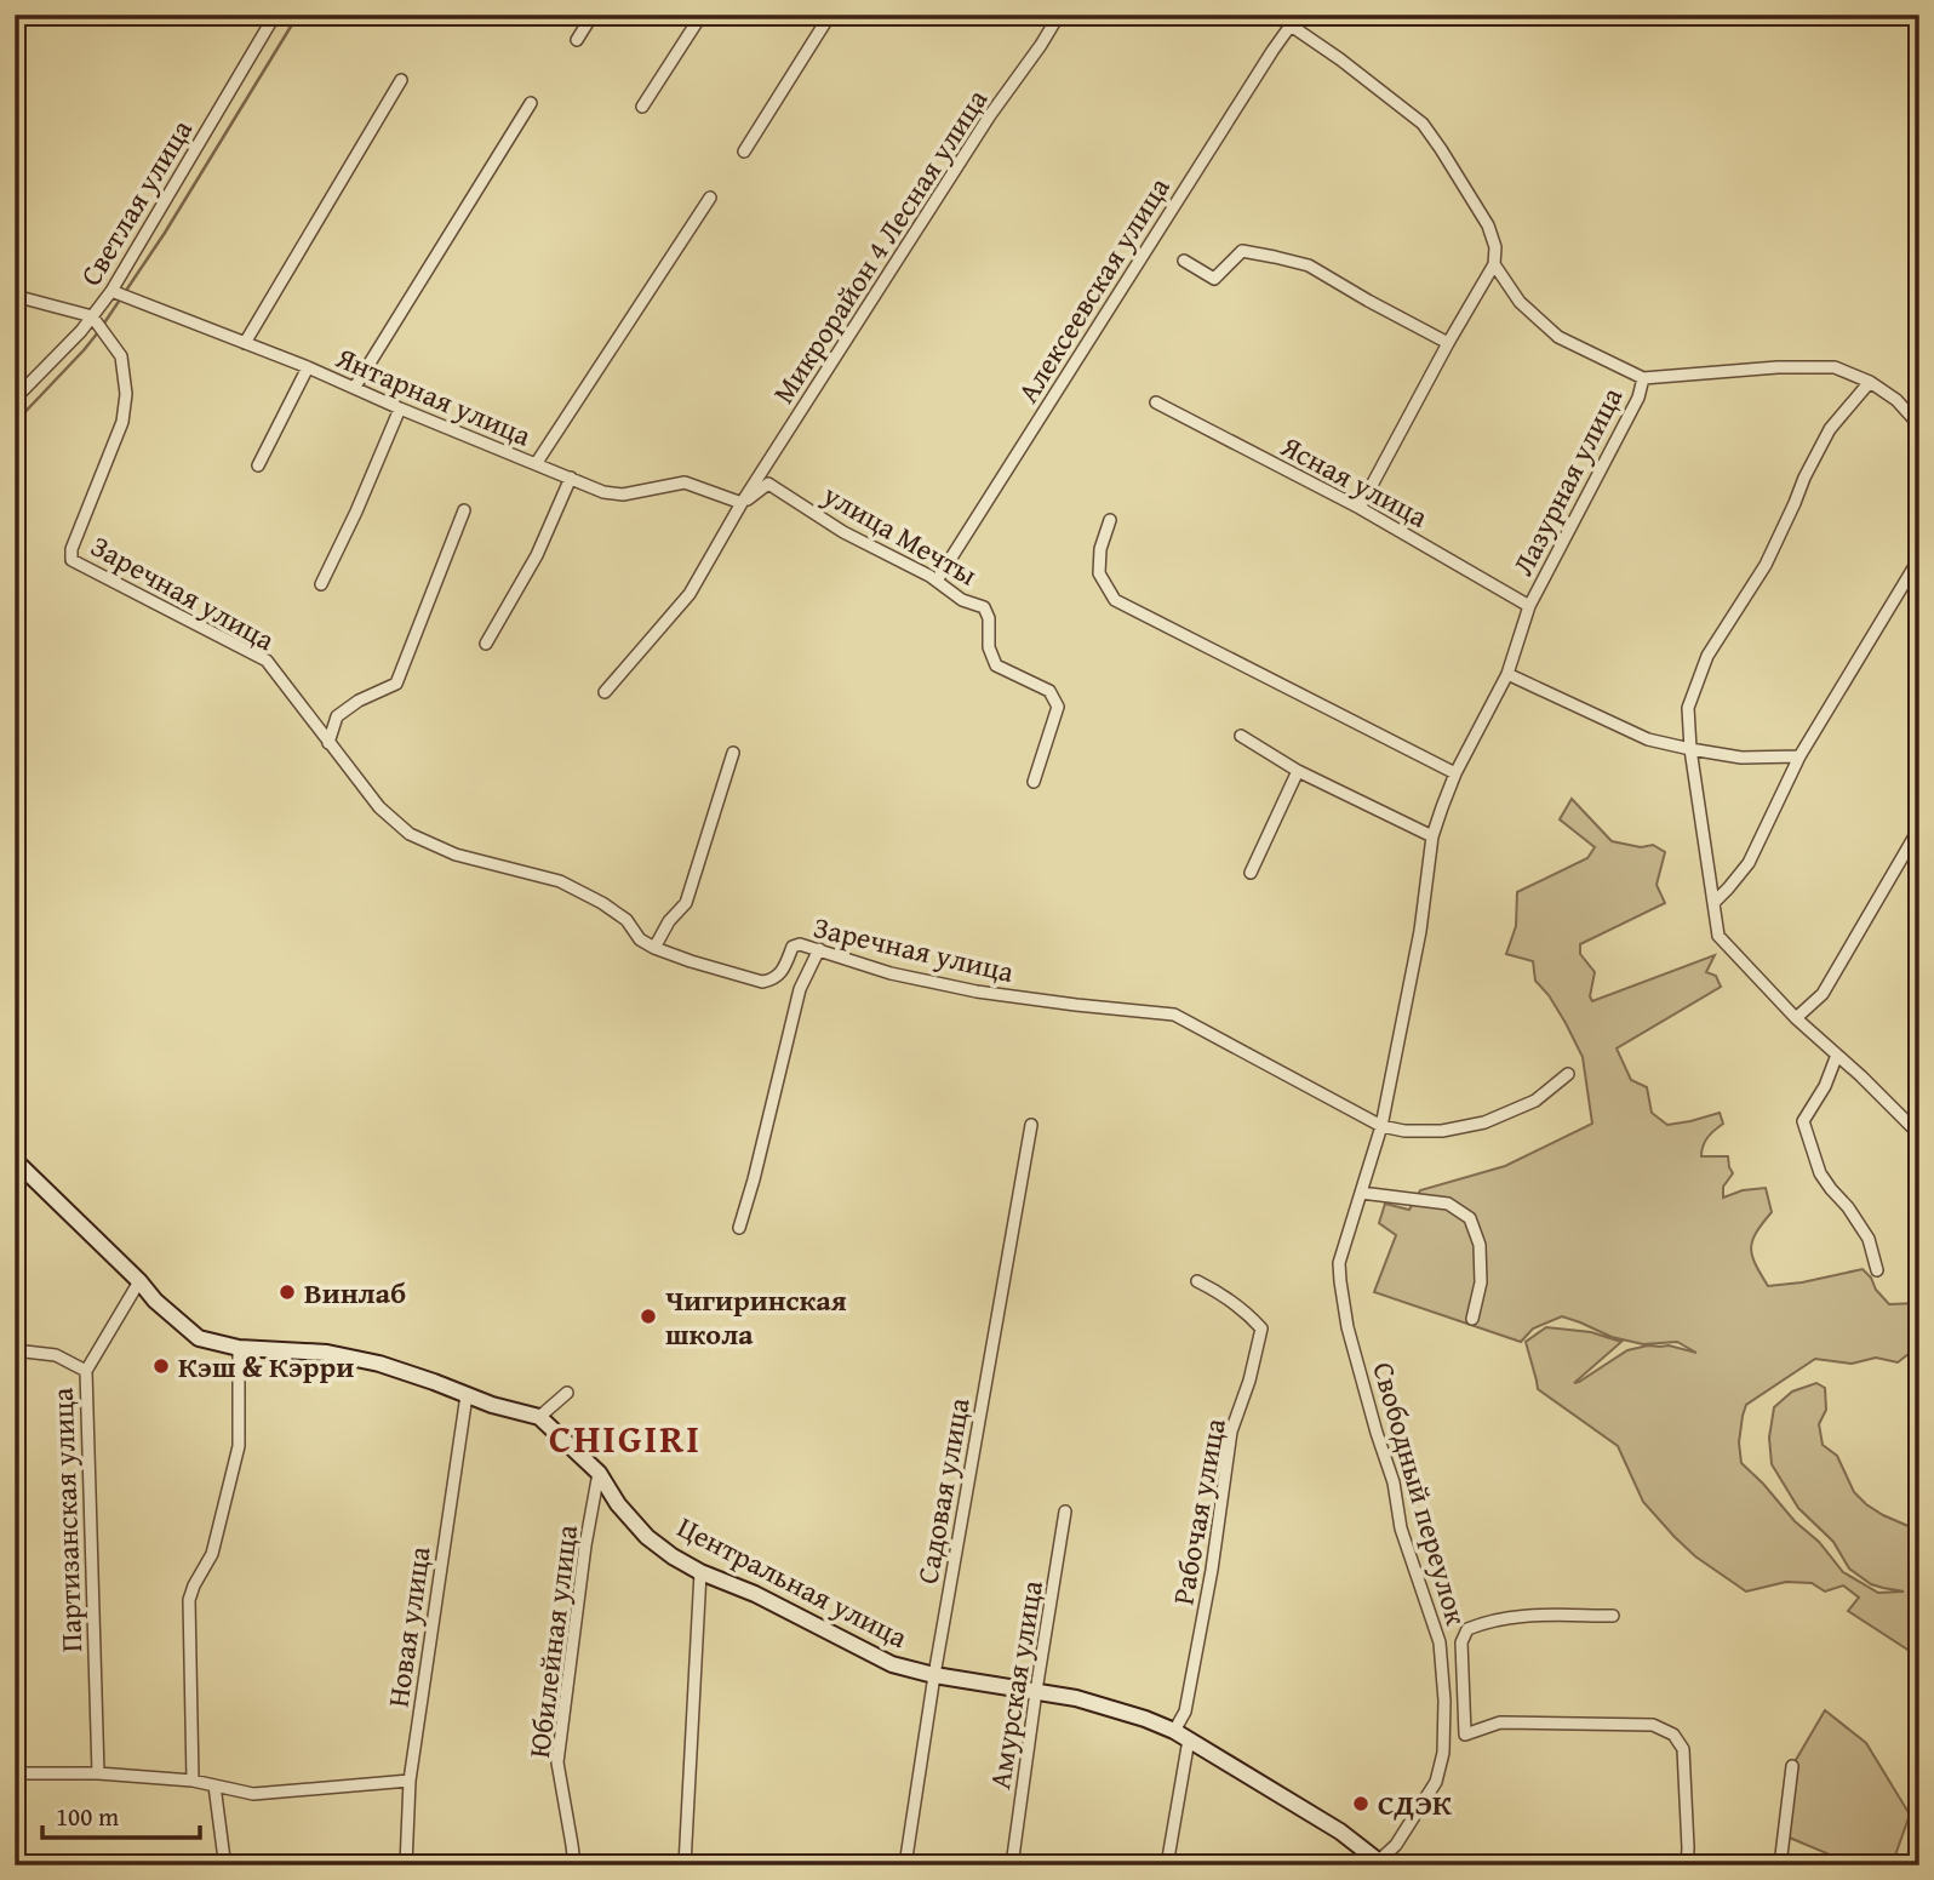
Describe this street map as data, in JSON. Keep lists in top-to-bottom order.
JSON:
{
  "streets": {
    "street": [
      "Светлая улица",
      "Микрорайон 4 Лесная улица",
      "Алексеевская улица",
      "Янтарная улица",
      "Ясная улица",
      "Лазурная улица",
      "улица Мечты",
      "Заречная улица",
      "Садовая улица",
      "Свободный переулок",
      "Рабочая улица",
      "Партизанская улица",
      "Центральная улица",
      "Новая улица",
      "Юбилейная улица",
      "Амурская улица"
    ]
  },
  "crossings": [
    ["Светлая улица", "Янтарная улица"],
    ["Светлая улица", "Заречная улица"],
    ["Микрорайон 4 Лесная улица", "Янтарная улица"],
    ["Микрорайон 4 Лесная улица", "улица Мечты"],
    ["Алексеевская улица", "улица Мечты"],
    ["Янтарная улица", "улица Мечты"],
    ["Ясная улица", "Лазурная улица"],
    ["Заречная улица", "Свободный переулок"],
    ["Садовая улица", "Центральная улица"],
    ["Свободный переулок", "Центральная улица"],
    ["Рабочая улица", "Центральная улица"],
    ["Партизанская улица", "Центральная улица"],
    ["Центральная улица", "Новая улица"],
    ["Центральная улица", "Юбилейная улица"],
    ["Центральная улица", "Амурская улица"]
  ],
  "districts": ["CHIGIRI"],
  "places": [
    "Винлаб",
    "Чигиринская школа",
    "Кэш & Кэрри",
    "СДЭК"
  ],
  "scale_bar": "100 m"
}
